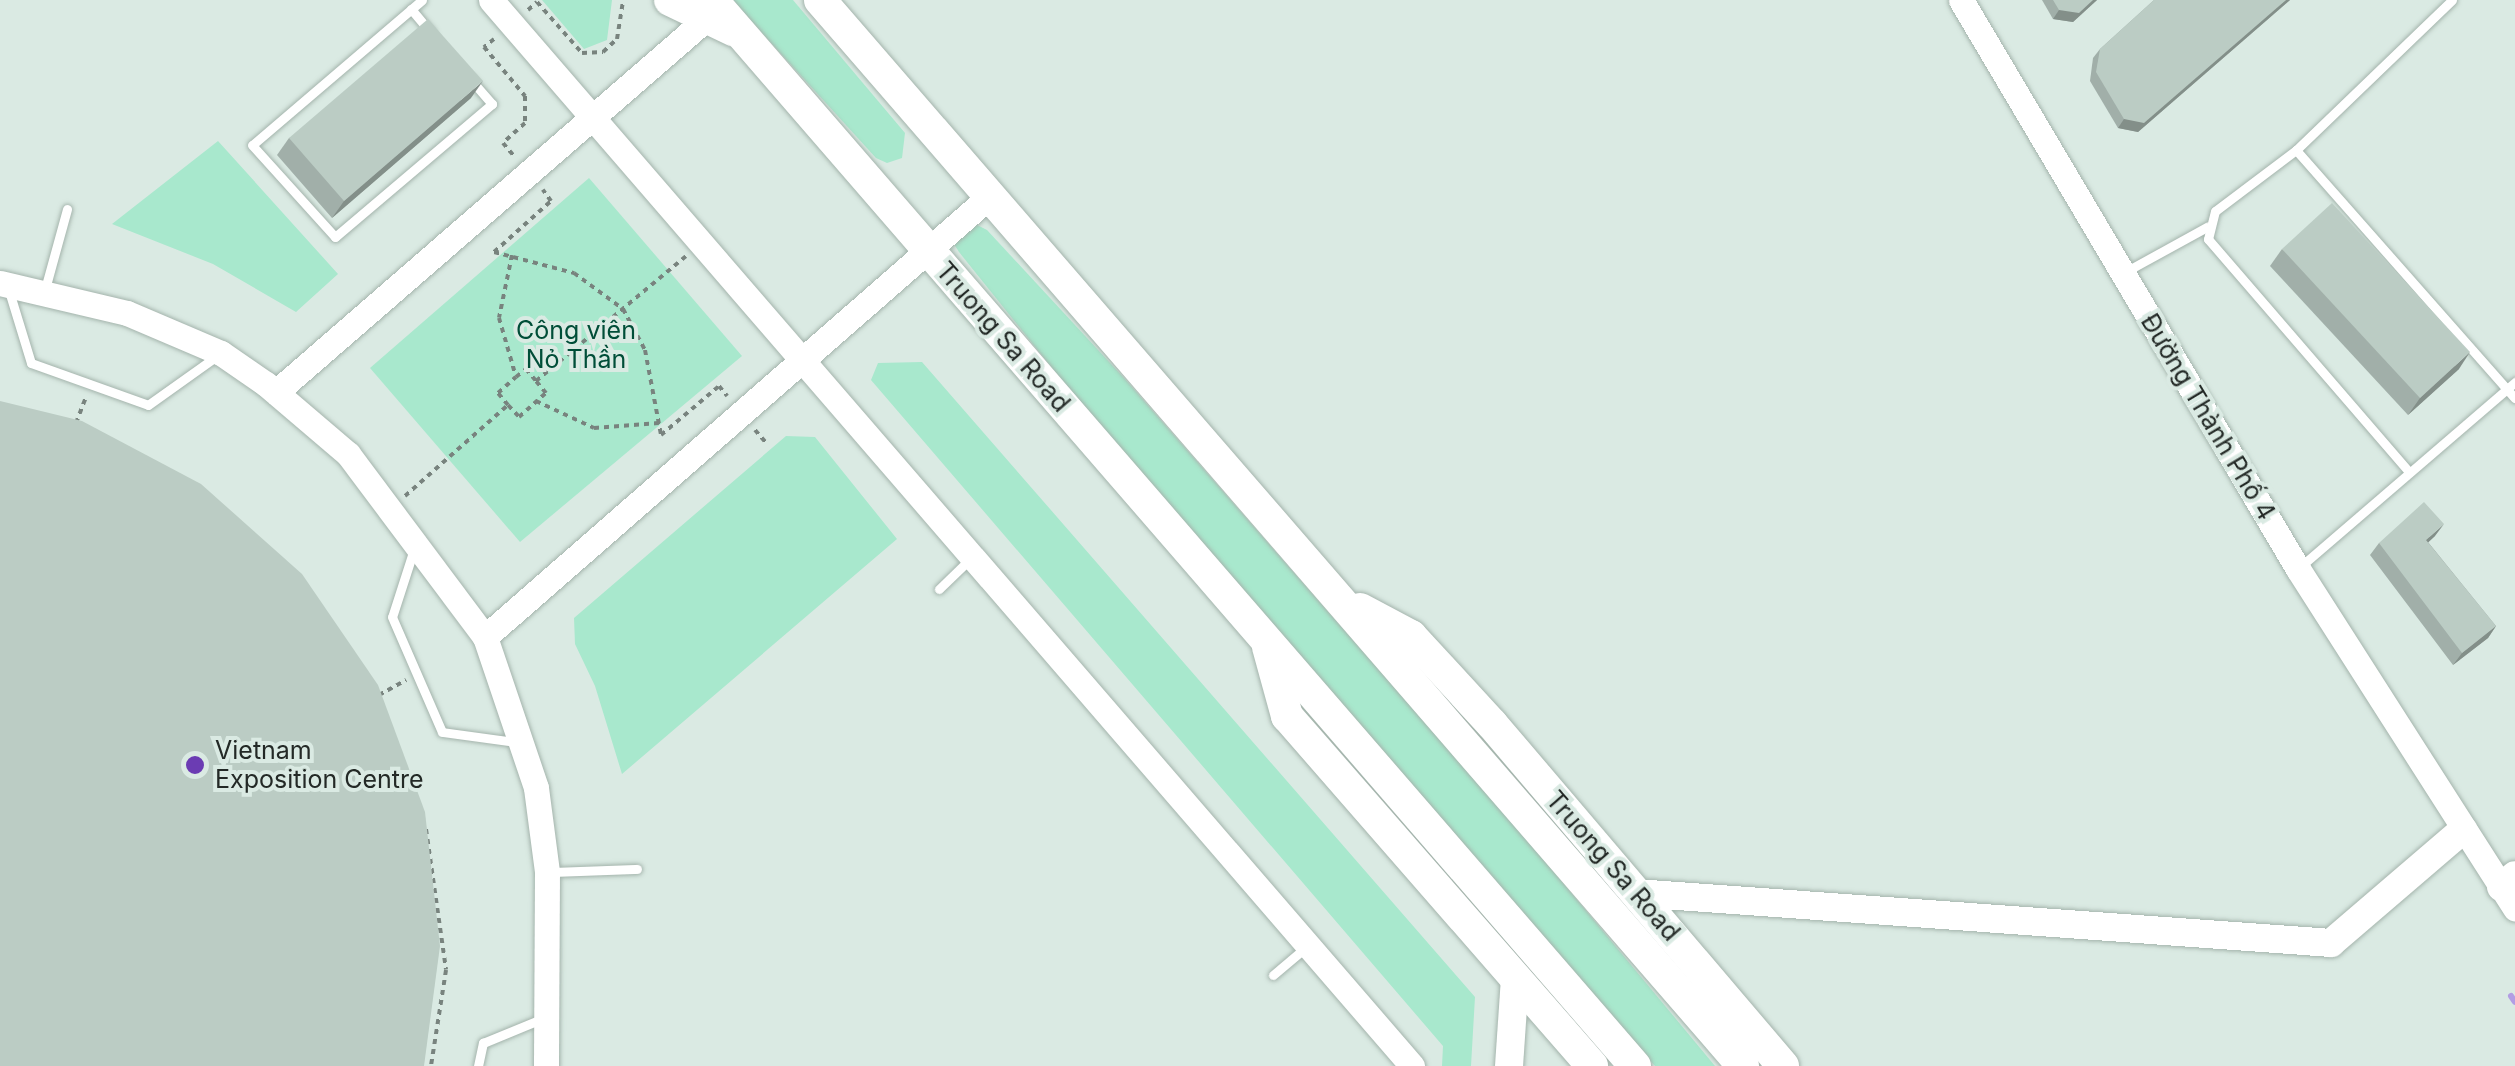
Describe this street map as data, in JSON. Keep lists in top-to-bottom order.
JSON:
{
  "streets": {
    "highway": ["Truong Sa Road"],
    "street": ["Đường Thành Phố 4"]
  },
  "parks": ["Công viên Nỏ Thần"],
  "places": ["Vietnam Exposition Centre"]
}
